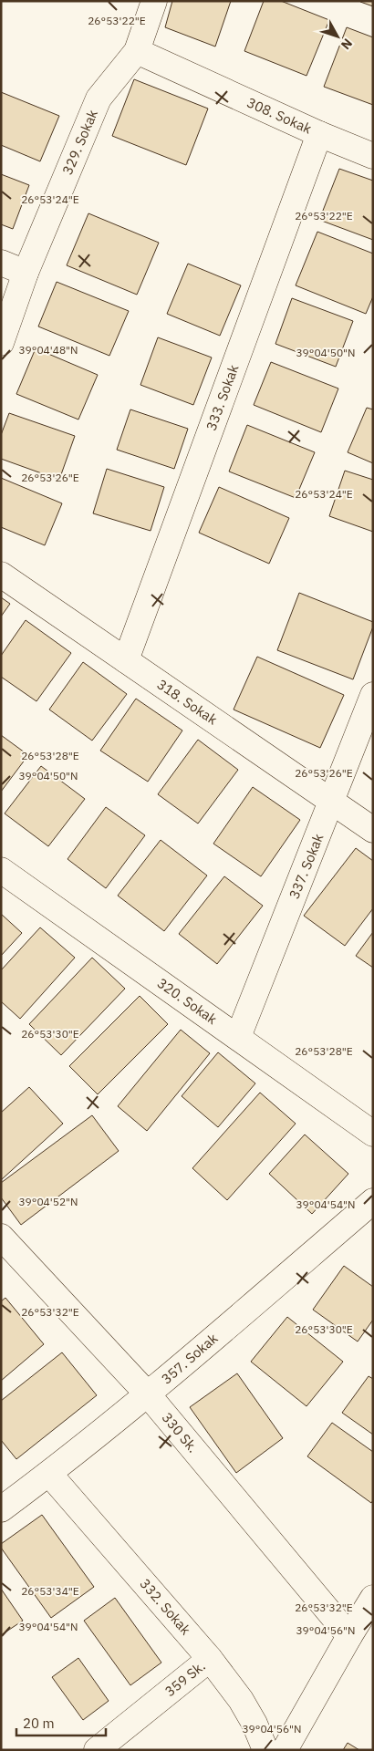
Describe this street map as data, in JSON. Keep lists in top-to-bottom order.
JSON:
{
  "streets": {
    "street": [
      "308. Sokak",
      "329. Sokak",
      "333. Sokak",
      "318. Sokak",
      "337. Sokak",
      "320. Sokak",
      "357. Sokak",
      "330 Sk.",
      "332. Sokak",
      "359 Sk."
    ]
  },
  "crossings": [
    ["308. Sokak", "329. Sokak"],
    ["308. Sokak", "333. Sokak"],
    ["333. Sokak", "318. Sokak"],
    ["318. Sokak", "337. Sokak"],
    ["337. Sokak", "320. Sokak"],
    ["357. Sokak", "330 Sk."],
    ["357. Sokak", "332. Sokak"],
    ["332. Sokak", "359 Sk."]
  ],
  "scale_bar": "20 m",
  "north": "bottom right",
  "coordinates": [
    "26°53'22\"E",
    "26°53'24\"E",
    "39°04'48\"N",
    "39°04'50\"N",
    "26°53'26\"E",
    "26°53'28\"E",
    "26°53'30\"E",
    "39°04'52\"N",
    "39°04'54\"N",
    "26°53'32\"E",
    "26°53'34\"E",
    "39°04'56\"N"
  ]
}
